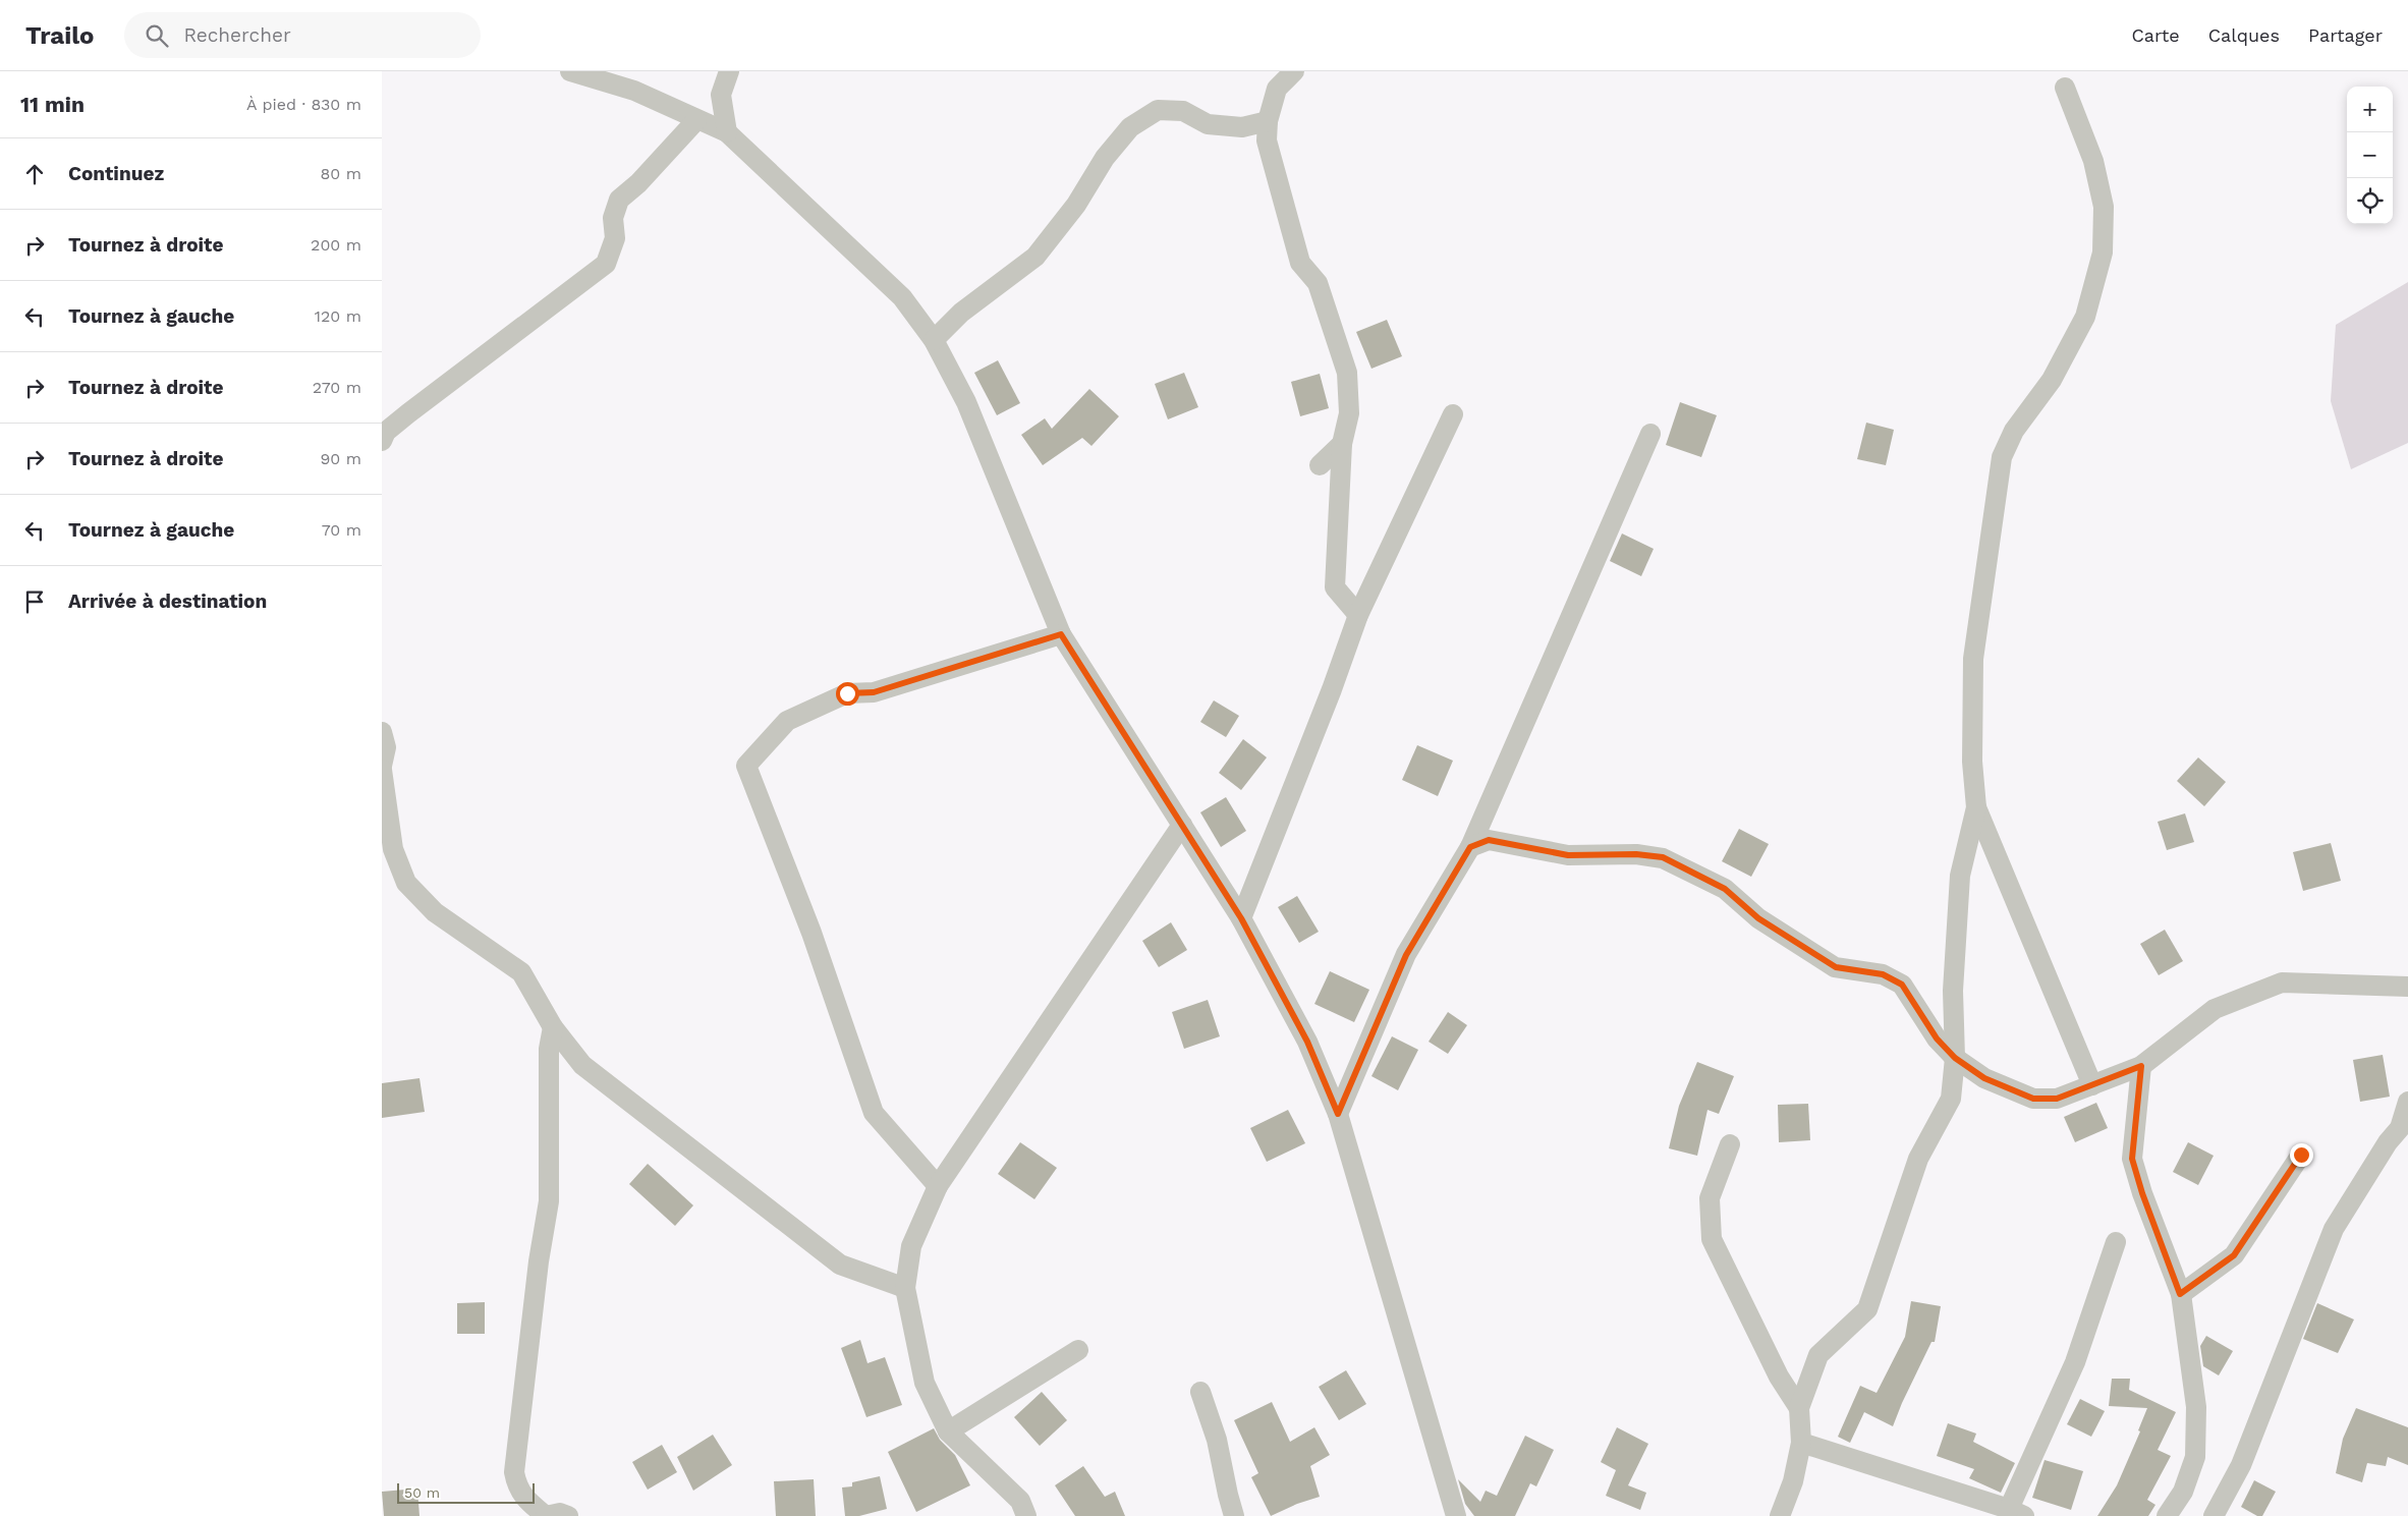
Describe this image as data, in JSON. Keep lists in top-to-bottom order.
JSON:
{
  "scale_bar": "50 m",
  "page": {
    "header": "Trailo",
    "search": "Rechercher",
    "nav": ["Carte", "Calques", "Partager"],
    "heading": ["11 min", "À pied · 830 m"],
    "map_buttons": ["+", "−"],
    "list": [
      ["Continuez", "80 m"],
      ["Tournez à droite", "200 m"],
      ["Tournez à gauche", "120 m"],
      ["Tournez à droite", "270 m"],
      ["Tournez à droite", "90 m"],
      ["Tournez à gauche", "70 m"],
      "Arrivée à destination"
    ],
    "scale": "50 m"
  }
}
